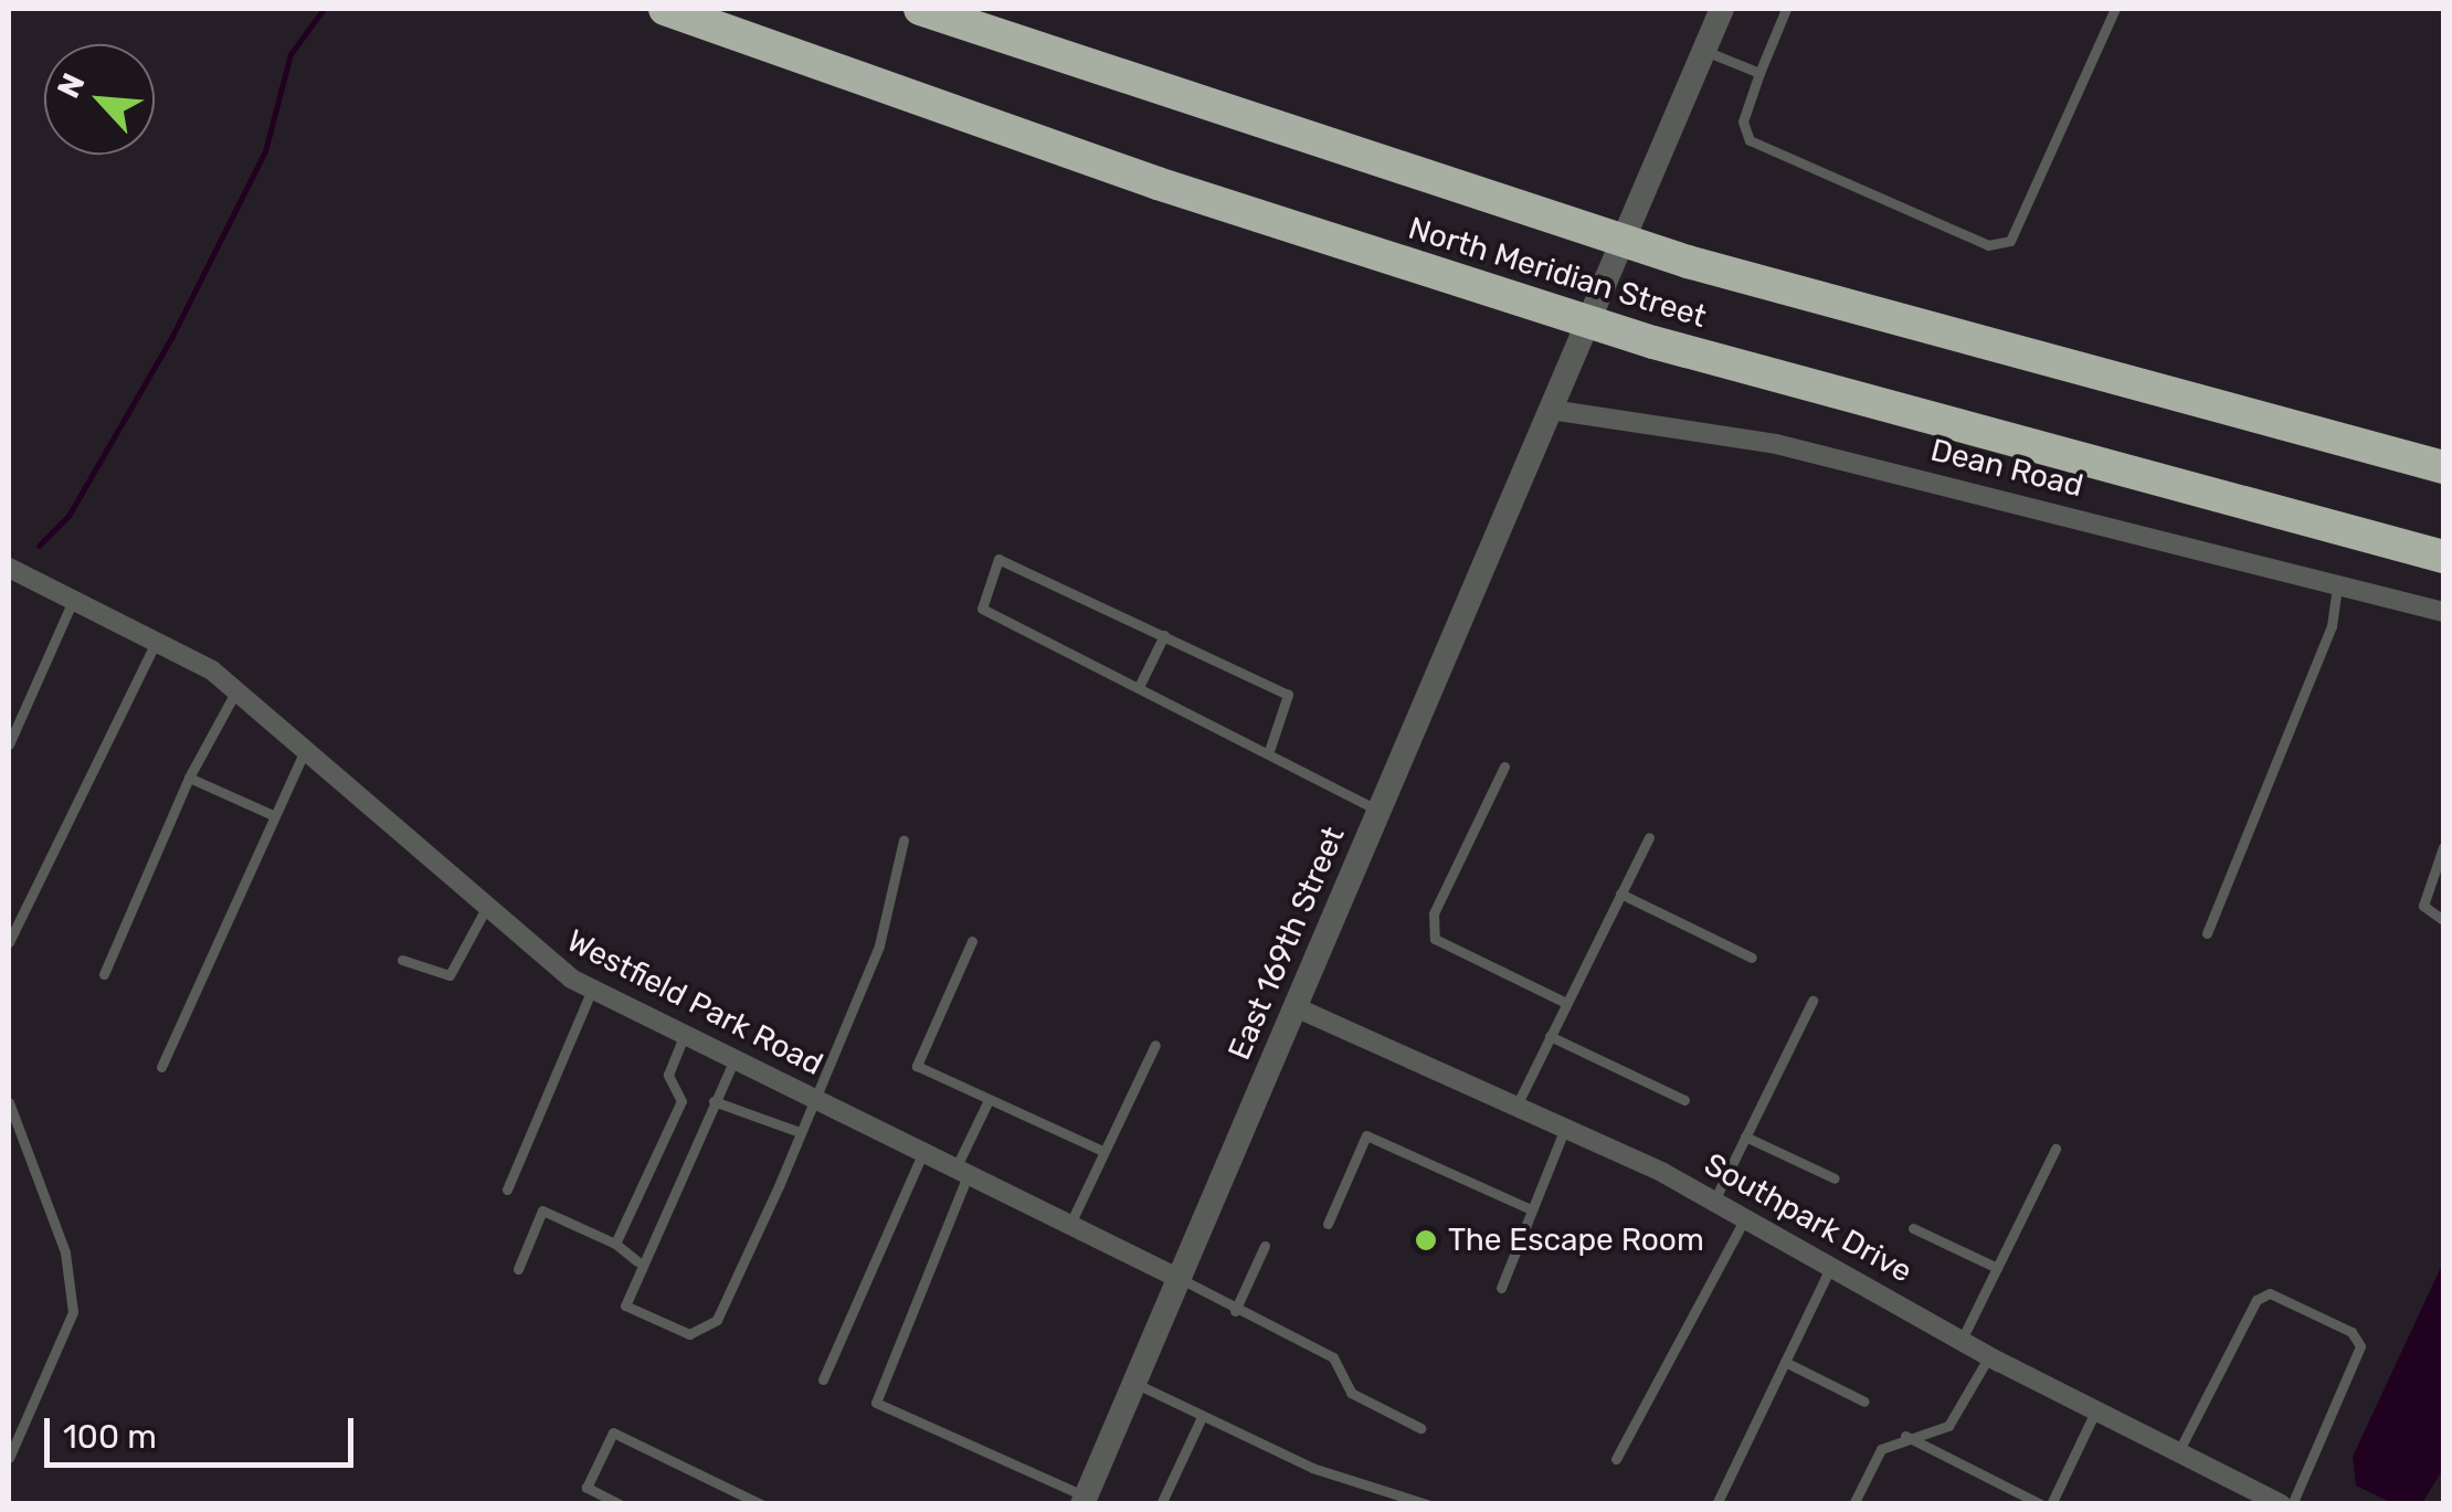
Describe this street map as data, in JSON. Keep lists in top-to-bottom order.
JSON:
{
  "streets": {
    "highway": ["North Meridian Street"],
    "street": [
      "Dean Road",
      "East 169th Street",
      "Westfield Park Road",
      "Southpark Drive"
    ]
  },
  "crossings": [
    ["Dean Road", "East 169th Street"],
    ["East 169th Street", "Westfield Park Road"],
    ["East 169th Street", "Southpark Drive"]
  ],
  "places": ["The Escape Room"],
  "scale_bar": "100 m",
  "north": "top left"
}
